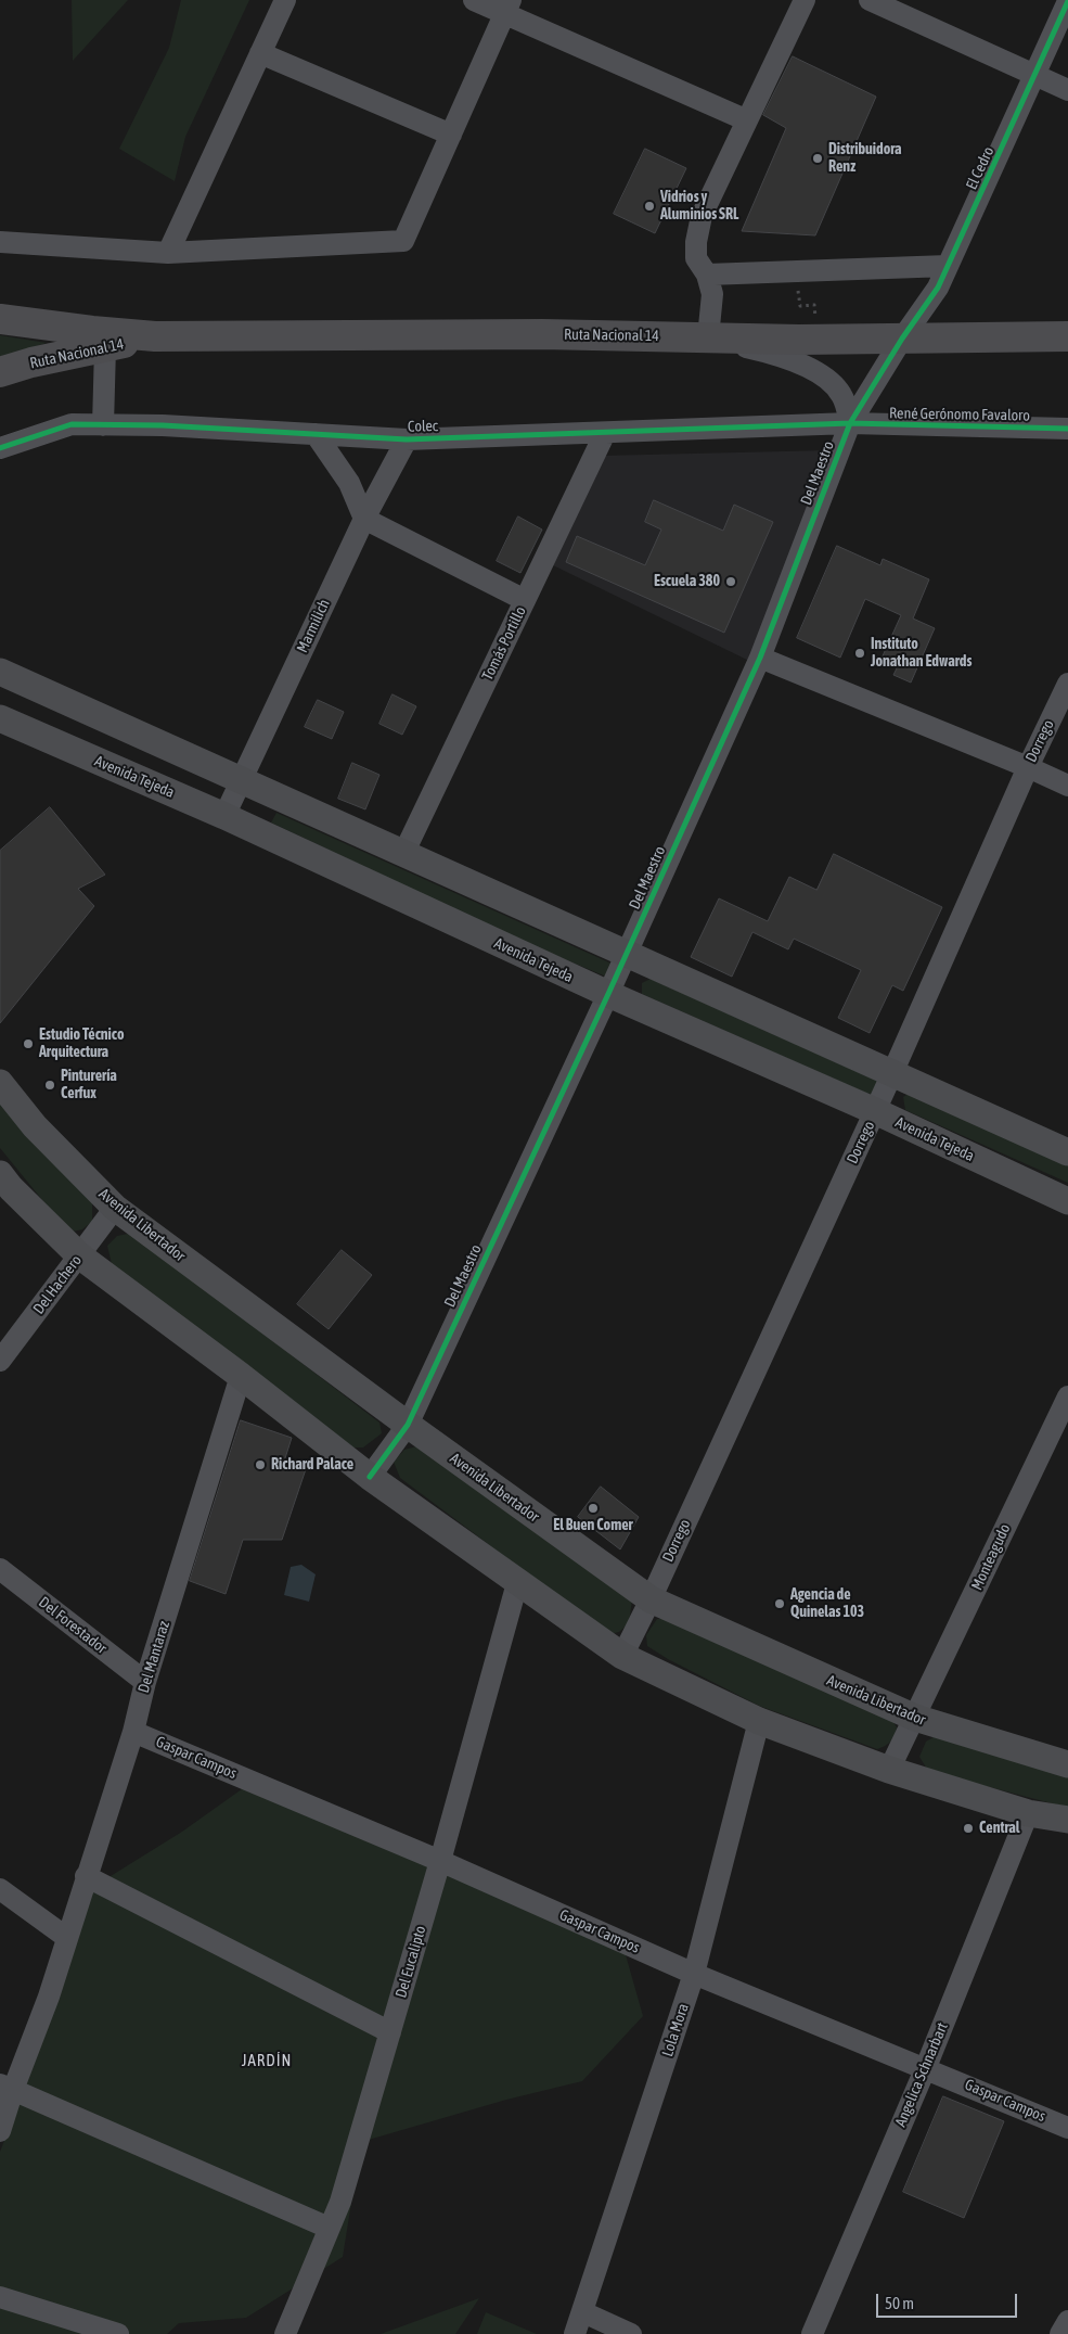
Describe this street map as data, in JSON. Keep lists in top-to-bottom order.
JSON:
{
  "streets": {
    "highway": ["Ruta Nacional 14"],
    "main road": ["Avenida Tejeda", "Avenida Libertador"],
    "street": [
      "El Cedro",
      "René Gerónomo Favaloro",
      "Colec",
      "Del Maestro",
      "Marmilich",
      "Tomás Portillo",
      "Dorrego",
      "Del Hachero",
      "Monteagudo",
      "Del Forestador",
      "Del Mantaraz",
      "Gaspar Campos",
      "Del Eucalipto",
      "Lola Mora",
      "Angelica Schnarbart"
    ]
  },
  "crossings": [
    ["El Cedro", "Ruta Nacional 14"],
    ["El Cedro", "Del Maestro"],
    ["Ruta Nacional 14", "Del Maestro"],
    ["René Gerónomo Favaloro", "Colec"],
    ["René Gerónomo Favaloro", "Del Maestro"],
    ["Colec", "Del Maestro"],
    ["Colec", "Marmilich"],
    ["Colec", "Tomás Portillo"],
    ["Del Maestro", "Avenida Tejeda"],
    ["Del Maestro", "Avenida Libertador"],
    ["Marmilich", "Avenida Tejeda"],
    ["Dorrego", "Avenida Tejeda"],
    ["Dorrego", "Avenida Libertador"],
    ["Avenida Libertador", "Del Hachero"],
    ["Avenida Libertador", "Monteagudo"],
    ["Del Forestador", "Del Mantaraz"],
    ["Del Mantaraz", "Gaspar Campos"],
    ["Gaspar Campos", "Del Eucalipto"],
    ["Gaspar Campos", "Lola Mora"],
    ["Gaspar Campos", "Angelica Schnarbart"]
  ],
  "districts": ["JARDÍN"],
  "places": [
    "Distribuidora Renz",
    "Vidrios y Aluminios SRL",
    "Escuela 380",
    "Instituto Jonathan Edwards",
    "Estudio Técnico Arquitectura",
    "Pinturería Cerfux",
    "Richard Palace",
    "El Buen Comer",
    "Agencia de Quinelas 103",
    "Central"
  ],
  "scale_bar": "50 m"
}
